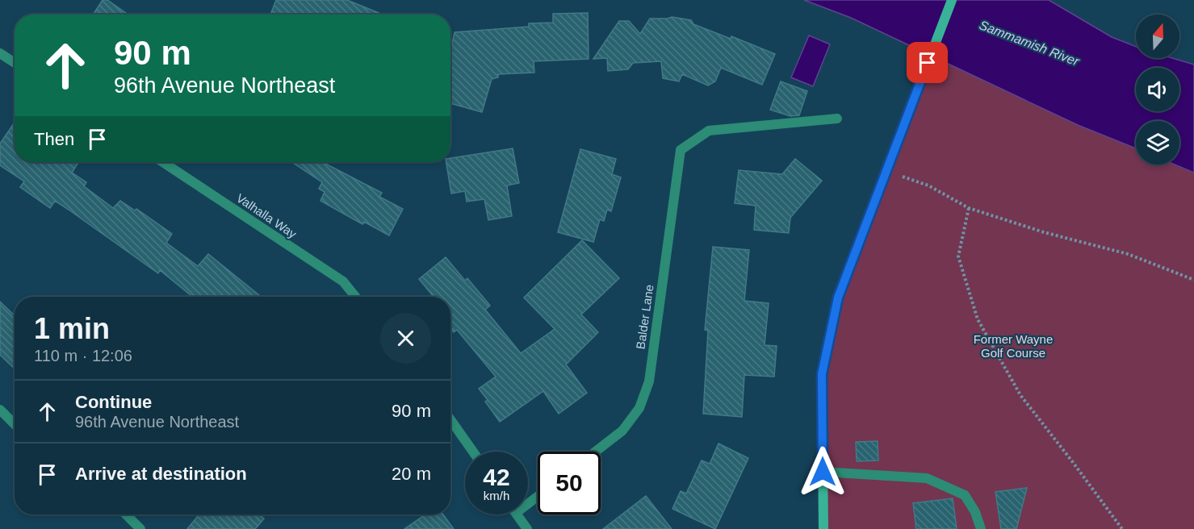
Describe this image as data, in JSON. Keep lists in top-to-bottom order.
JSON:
{
  "streets": {
    "street": ["Valhalla Way", "Balder Lane"]
  },
  "water": ["Sammamish River"],
  "parks": ["Former Wayne Golf Course"],
  "north": "top",
  "page": {
    "turn": ["90 m", "96th Avenue Northeast"],
    "then": "Then",
    "heading": ["1 min", "110 m · 12:06"],
    "list": [
      {
        "name": "Continue",
        "note": "96th Avenue Northeast",
        "value": "90 m"
      },
      {
        "name": "Arrive at destination",
        "value": "20 m"
      }
    ],
    "speed": "42 km/h",
    "limit": "50"
  }
}
